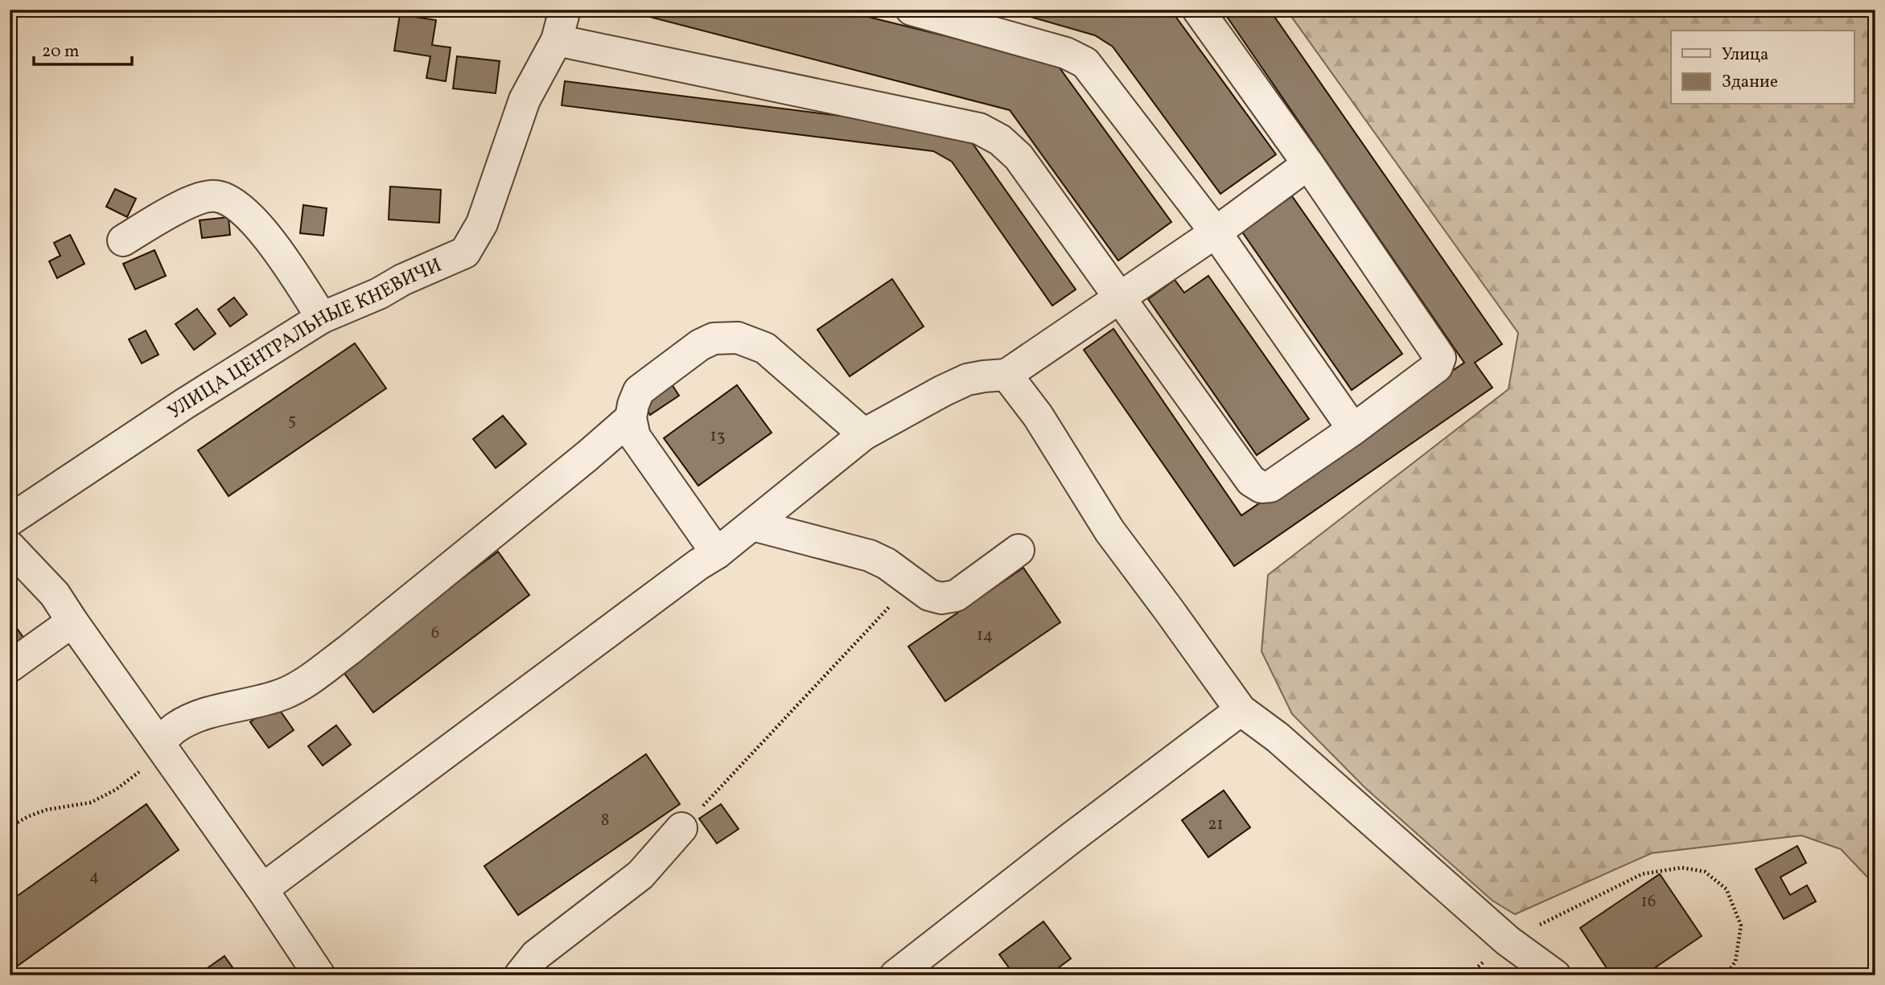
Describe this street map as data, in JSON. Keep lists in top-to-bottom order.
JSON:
{
  "streets": {
    "street": ["УЛИЦА ЦЕНТРАЛЬНЫЕ КНЕВИЧИ"]
  },
  "house_numbers": [
    "5",
    "13",
    "6",
    "14",
    "8",
    "21",
    "4",
    "16"
  ],
  "legend": ["Улица", "Здание"],
  "scale_bar": "20 m"
}
